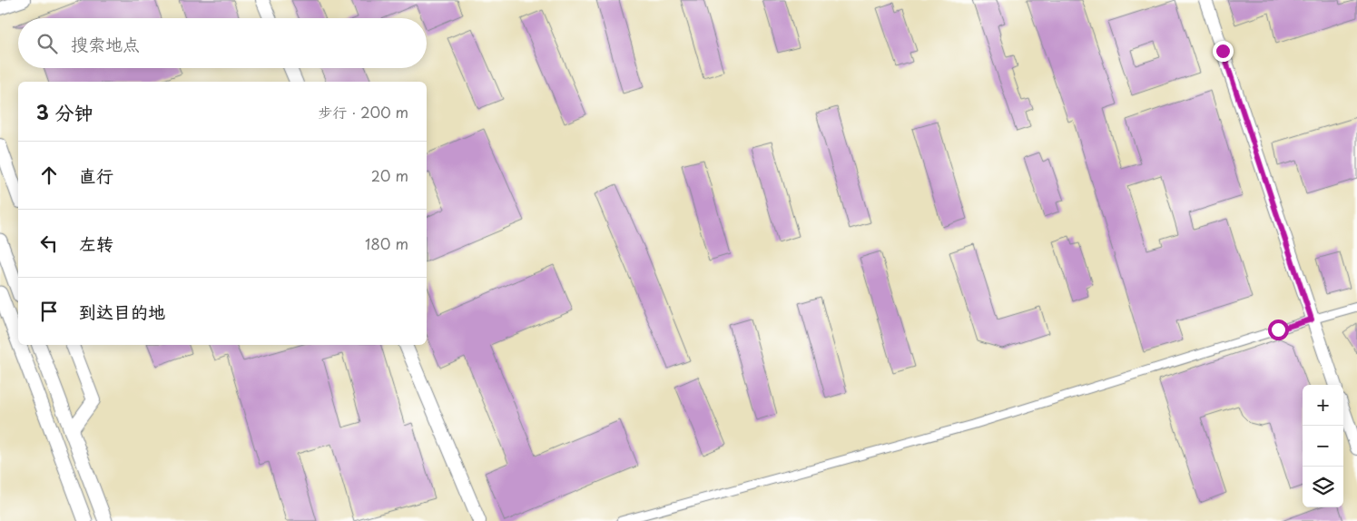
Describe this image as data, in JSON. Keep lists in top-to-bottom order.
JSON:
{
  "page": {
    "search": "搜索地点",
    "heading": ["3 分钟", "步行 · 200 m"],
    "list": [
      ["直行", "20 m"],
      ["左转", "180 m"],
      "到达目的地"
    ],
    "map_buttons": ["+", "−"]
  }
}
